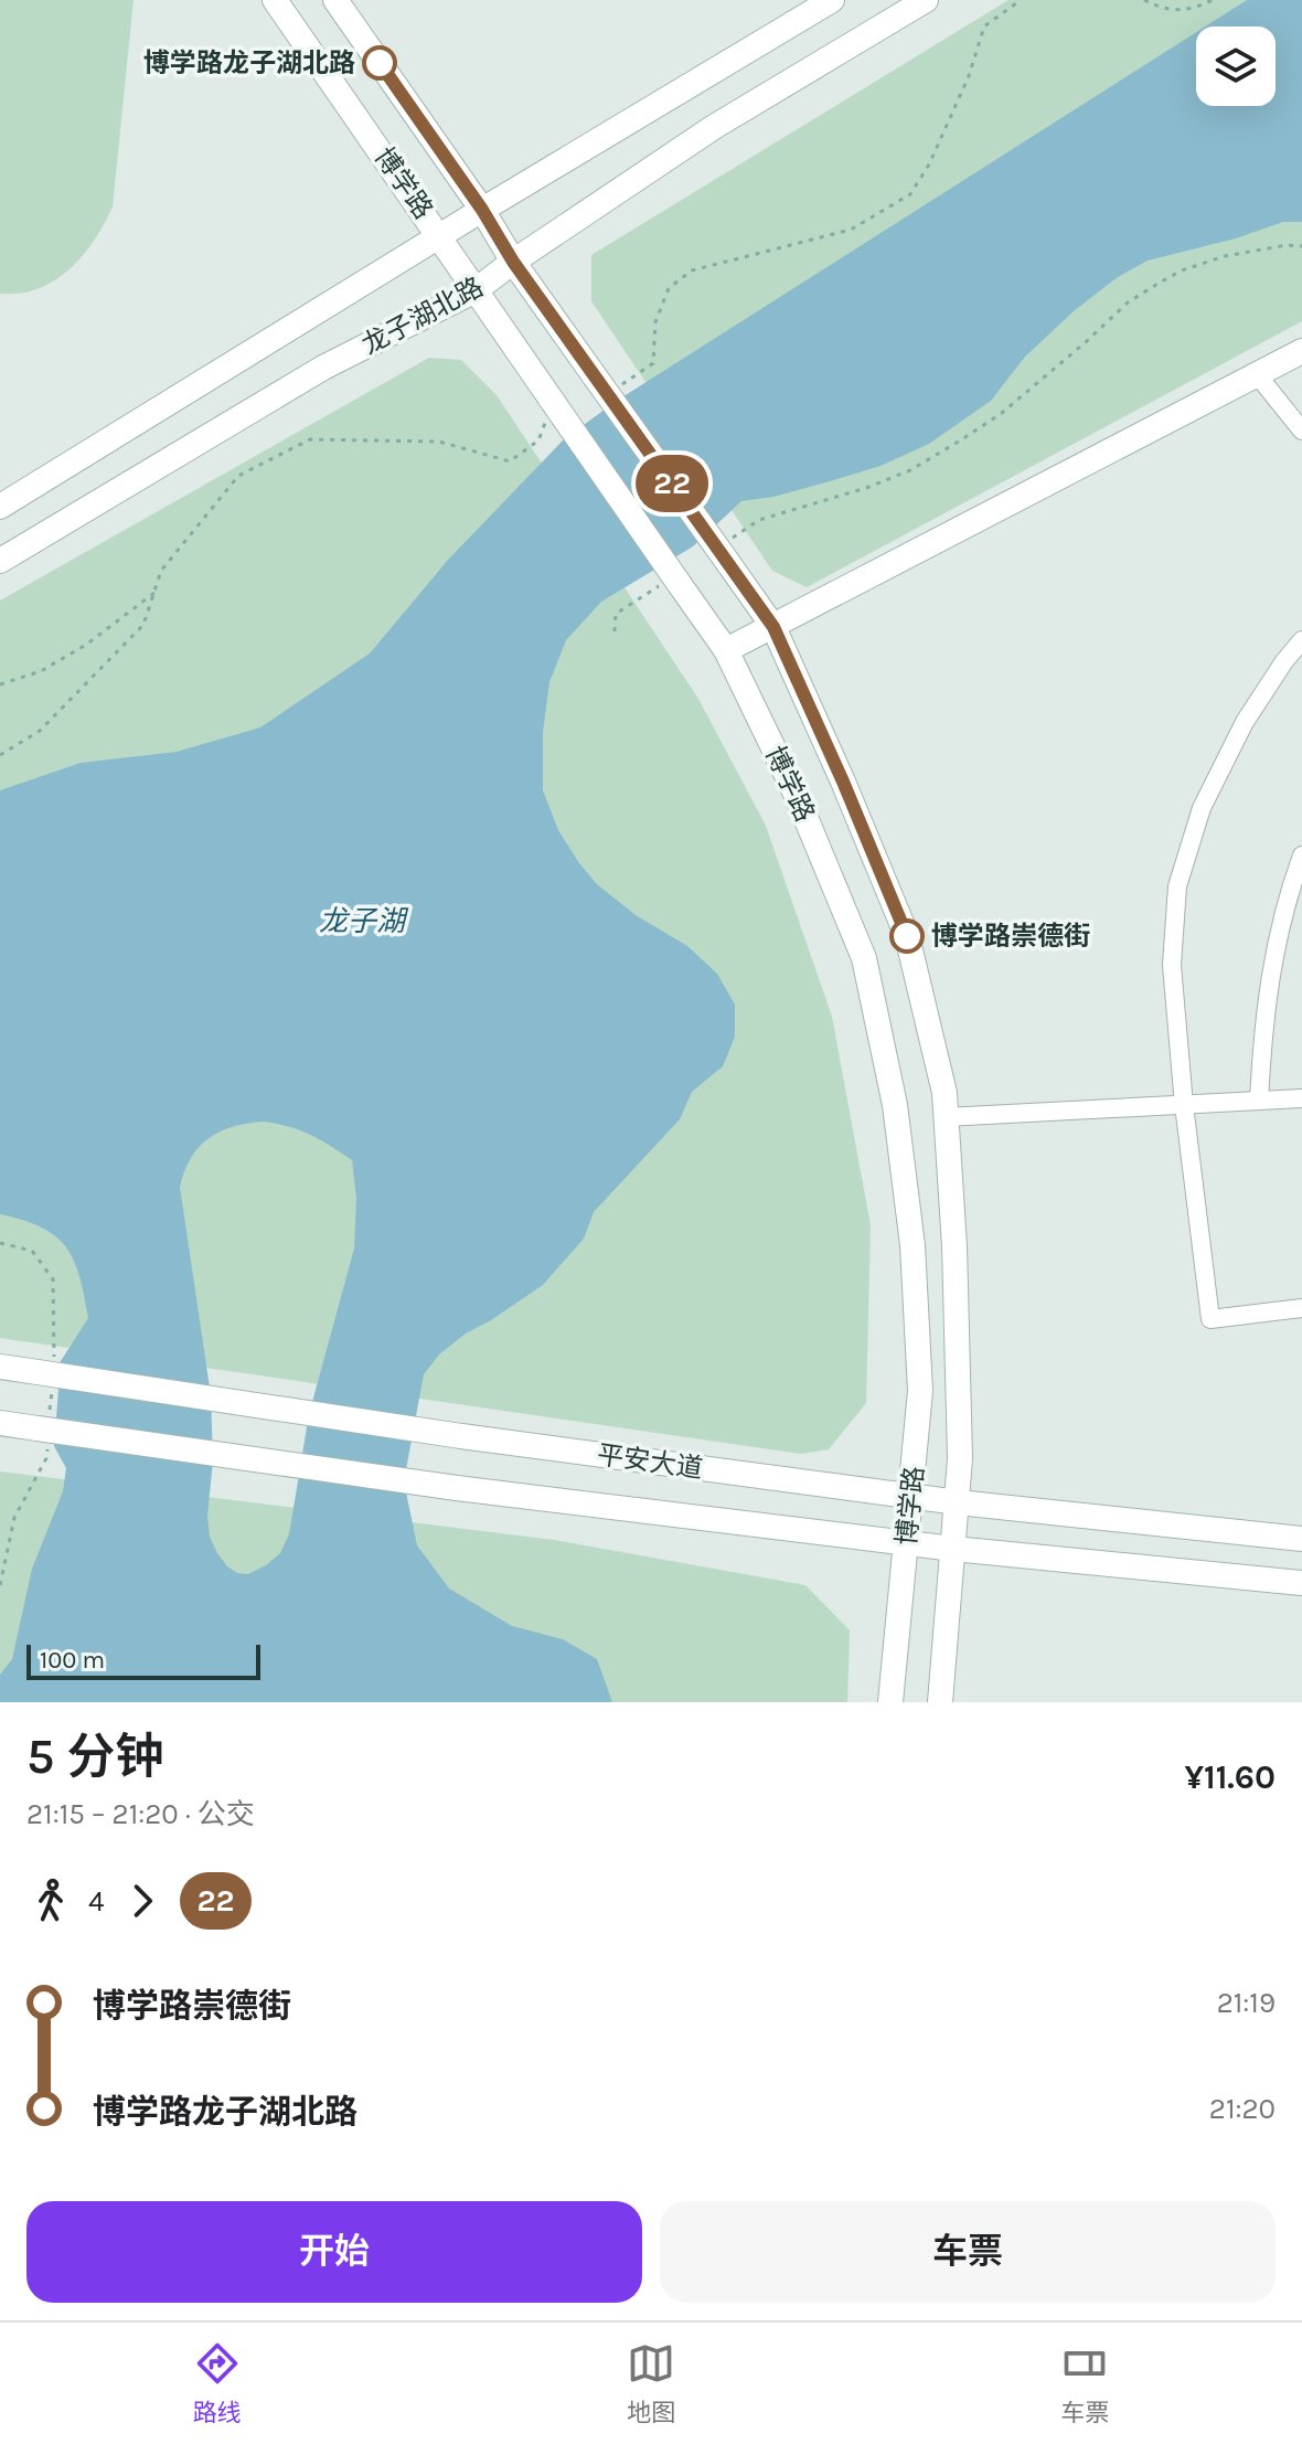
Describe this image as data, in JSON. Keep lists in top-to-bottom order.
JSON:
{
  "streets": {
    "main road": ["博学路", "龙子湖北路", "平安大道"]
  },
  "crossings": [
    ["博学路", "龙子湖北路"],
    ["博学路", "平安大道"]
  ],
  "water": ["龙子湖"],
  "places": ["博学路龙子湖北路", "博学路崇德街"],
  "lines": ["bus line 22"],
  "scale_bar": "100 m",
  "page": {
    "on_map": "22",
    "scale": "100 m",
    "heading": ["5 分钟", "21:15 – 21:20 · 公交", "¥11.60"],
    "legs": ["4", "22"],
    "list": [
      {
        "name": "博学路崇德街",
        "value": "21:19"
      },
      {
        "name": "博学路龙子湖北路",
        "value": "21:20"
      }
    ],
    "buttons": ["开始", "车票"],
    "tabs": ["路线", "地图", "车票"]
  }
}
